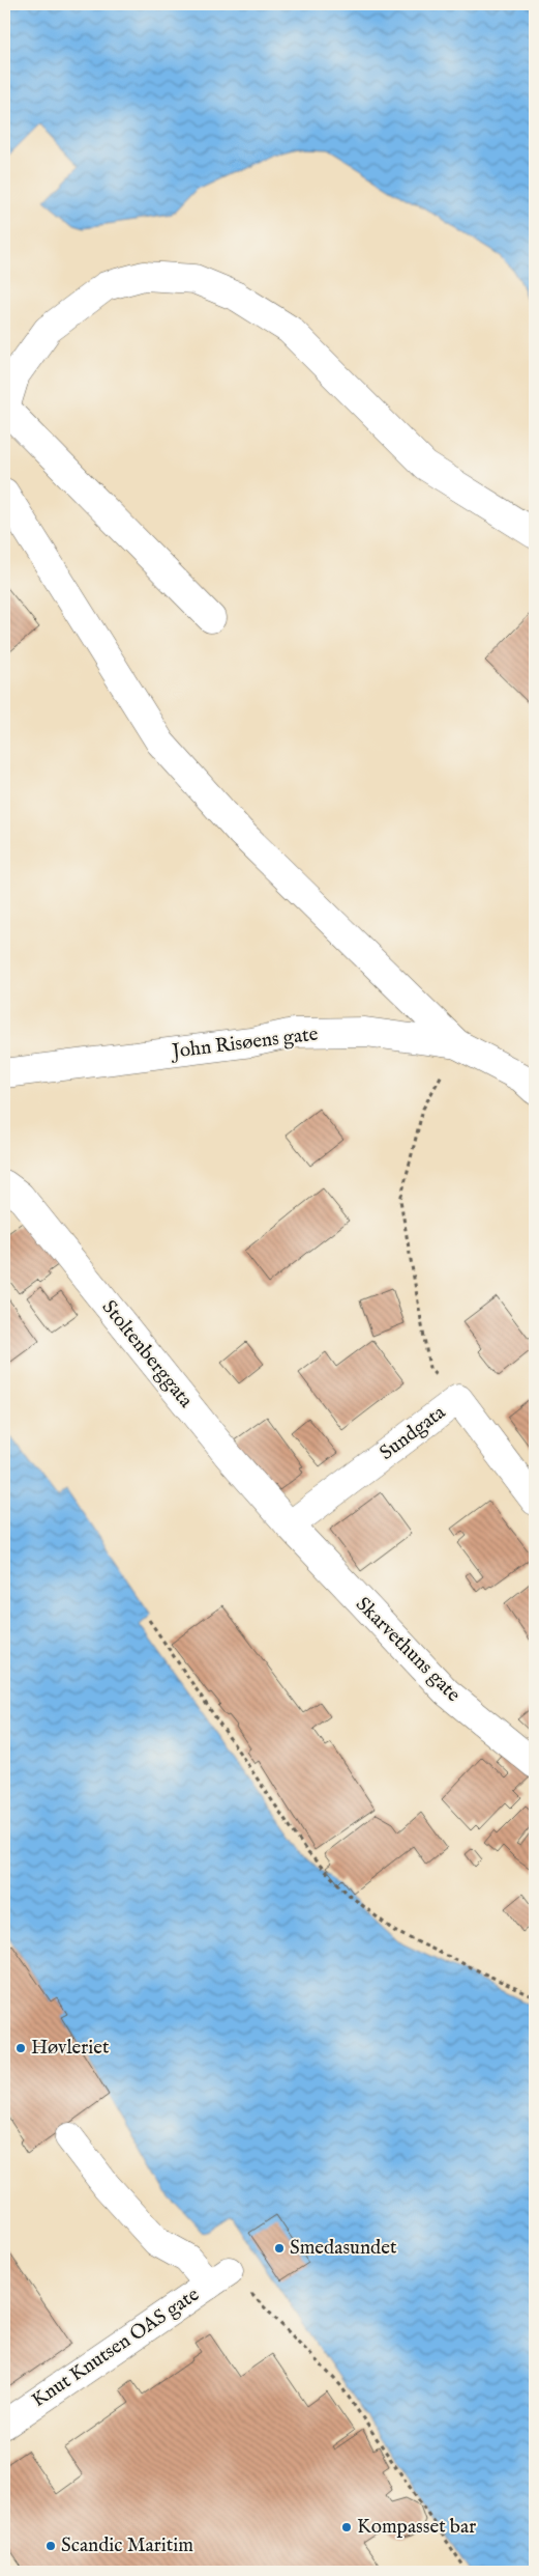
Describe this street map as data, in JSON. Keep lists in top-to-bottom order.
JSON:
{
  "streets": {
    "street": [
      "John Risøens gate",
      "Stoltenberggata",
      "Sundgata",
      "Skarvethuns gate",
      "Knut Knutsen OAS gate"
    ]
  },
  "crossings": [
    ["Stoltenberggata", "Sundgata"],
    ["Stoltenberggata", "Skarvethuns gate"],
    ["Sundgata", "Skarvethuns gate"]
  ],
  "places": [
    "Høvleriet",
    "Smedasundet",
    "Kompasset bar",
    "Scandic Maritim"
  ]
}
